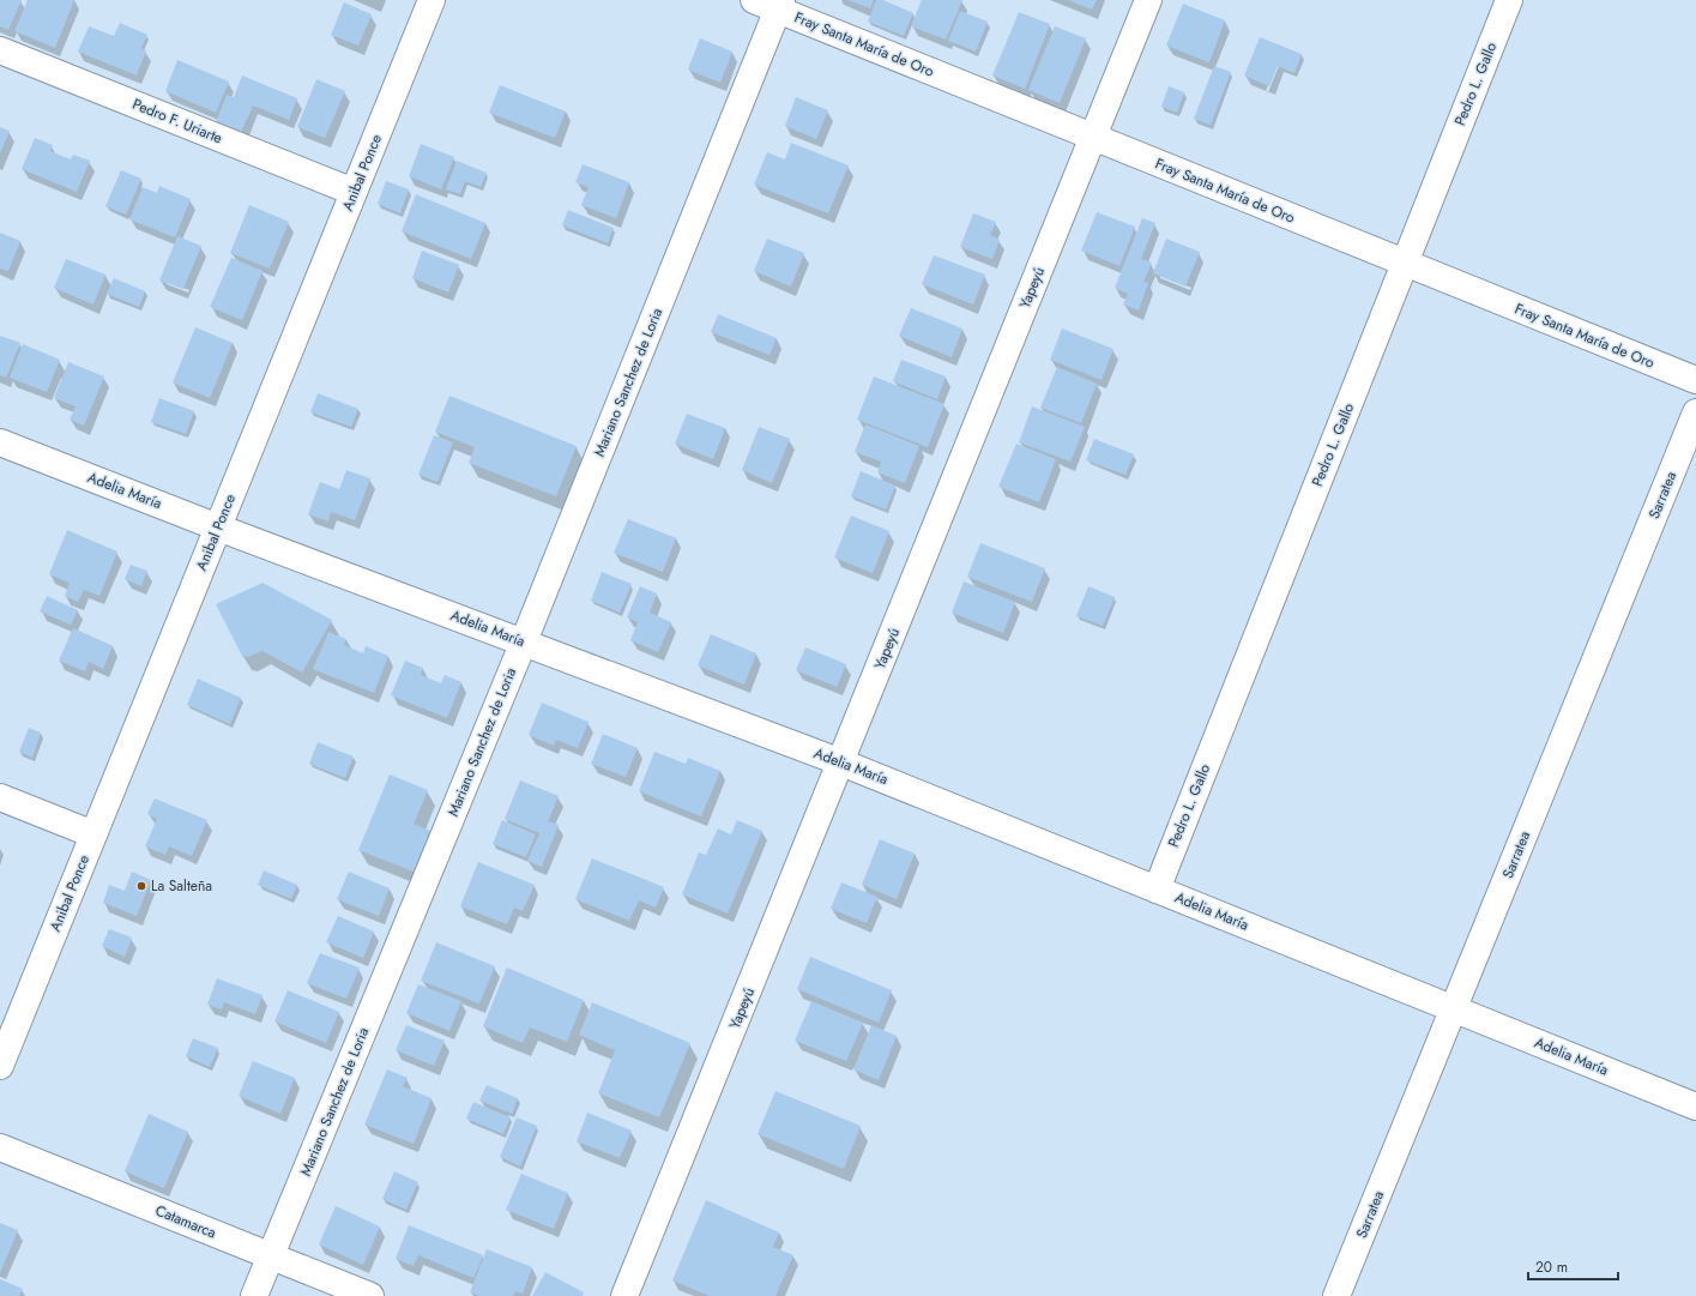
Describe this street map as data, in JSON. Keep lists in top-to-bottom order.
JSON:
{
  "streets": {
    "street": [
      "Fray Santa María de Oro",
      "Pedro L. Gallo",
      "Pedro F. Uriarte",
      "Anibal Ponce",
      "Yapeyú",
      "Mariano Sanchez de Loria",
      "Adelia María",
      "Sarratea",
      "Catamarca"
    ]
  },
  "crossings": [
    ["Fray Santa María de Oro", "Pedro L. Gallo"],
    ["Fray Santa María de Oro", "Yapeyú"],
    ["Fray Santa María de Oro", "Mariano Sanchez de Loria"],
    ["Pedro L. Gallo", "Adelia María"],
    ["Pedro F. Uriarte", "Anibal Ponce"],
    ["Anibal Ponce", "Adelia María"],
    ["Yapeyú", "Adelia María"],
    ["Mariano Sanchez de Loria", "Adelia María"],
    ["Mariano Sanchez de Loria", "Catamarca"],
    ["Adelia María", "Sarratea"]
  ],
  "places": ["La Salteña"],
  "scale_bar": "20 m"
}
